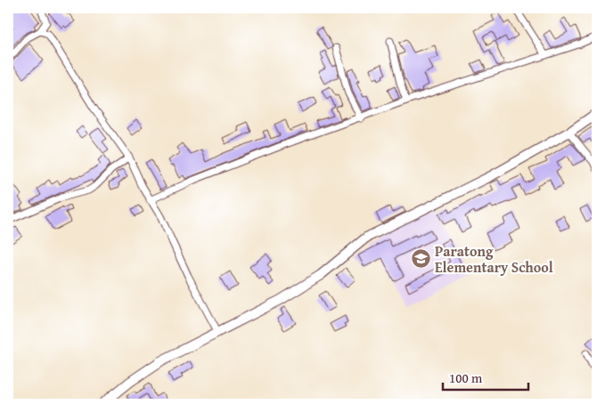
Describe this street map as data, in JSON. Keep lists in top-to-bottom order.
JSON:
{
  "places": {
    "school or university": ["Paratong Elementary School"]
  },
  "scale_bar": "100 m"
}
